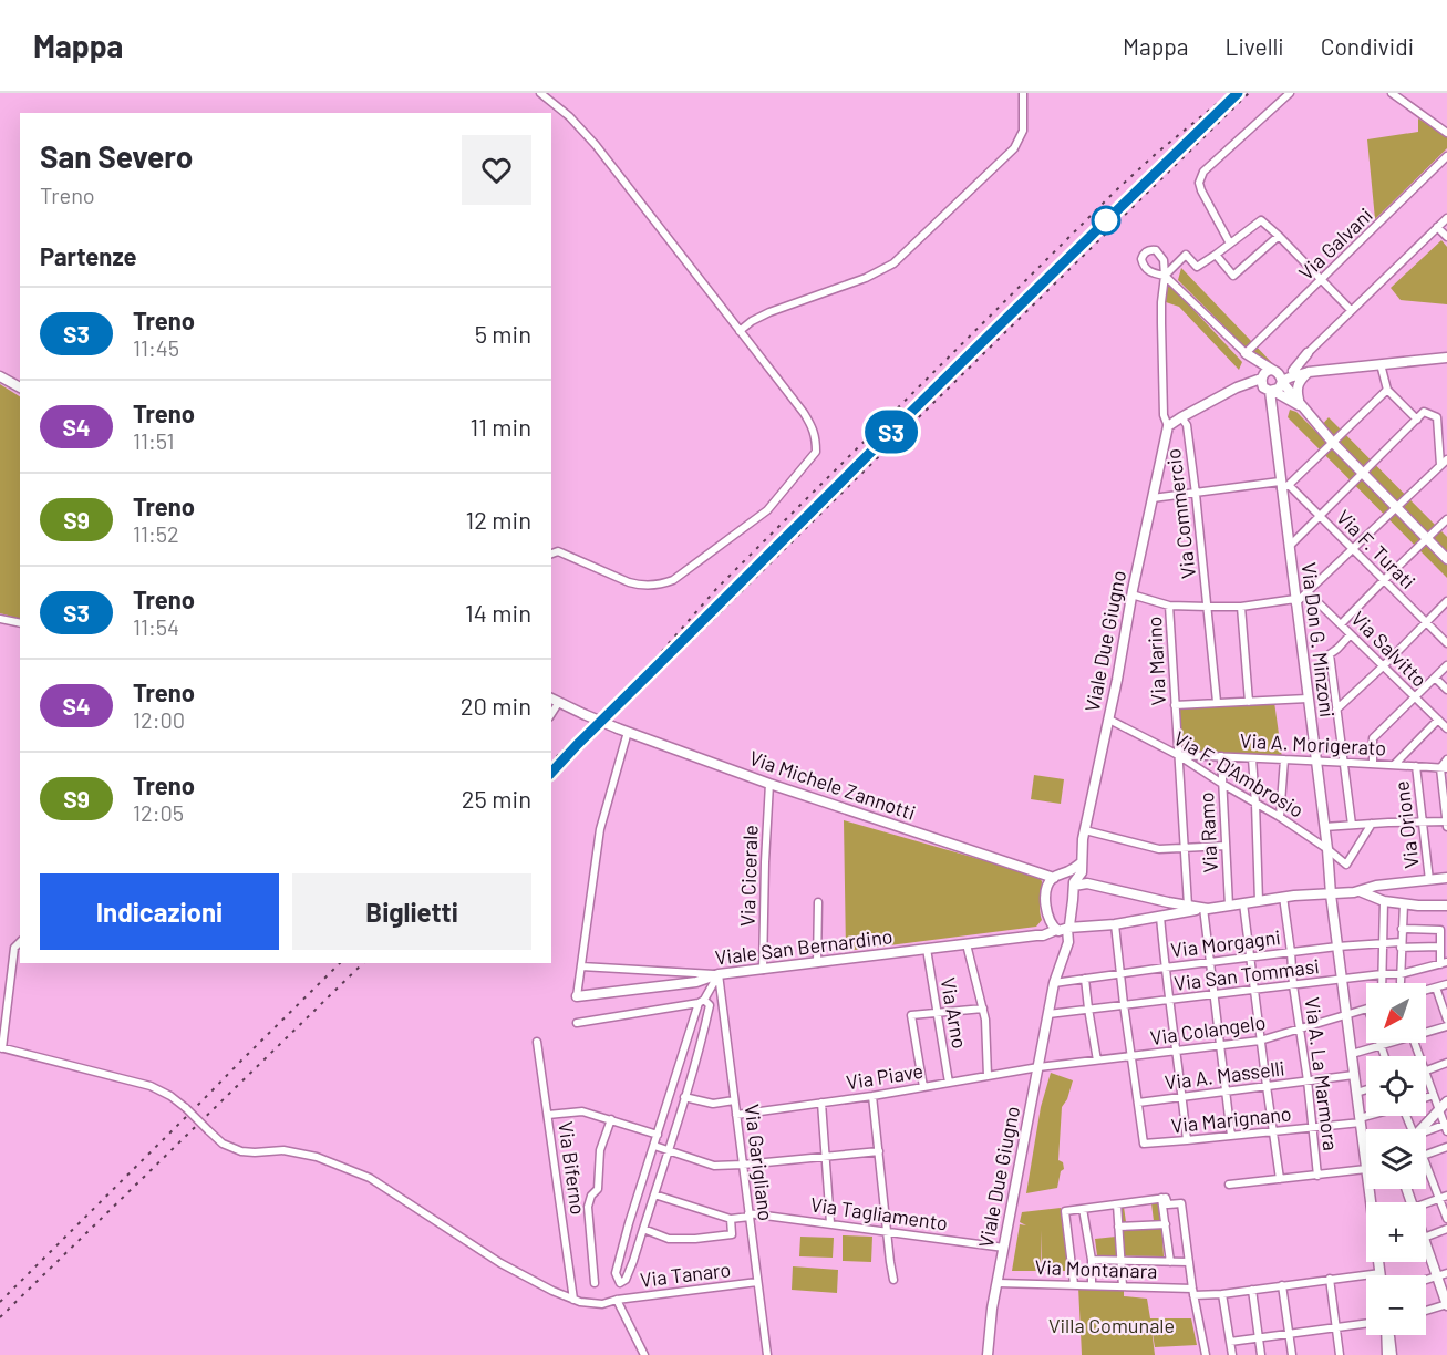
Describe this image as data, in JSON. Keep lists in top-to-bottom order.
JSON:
{
  "streets": {
    "street": [
      "Via Galvani",
      "Via Commercio",
      "Via F. Turati",
      "Via Don G. Minzoni",
      "Viale Due Giugno",
      "Via Salvitto",
      "Via Marino",
      "Via A. Morigerato",
      "Via F. D'Ambrosio",
      "Via Michele Zannotti",
      "Via Orione",
      "Via Ramo",
      "Via Cicerale",
      "Via Morgagni",
      "Viale San Bernardino",
      "Via San Tommasi",
      "Via Arno",
      "Via Colangelo",
      "Via A. La Marmora",
      "Via A. Masselli",
      "Via Piave",
      "Via Marignano",
      "Via Garigliano",
      "Via Biferno",
      "Via Tagliamento",
      "Via Montanara",
      "Via Tanaro"
    ]
  },
  "crossings": [
    ["Via F. Turati", "Via Don G. Minzoni"],
    ["Via Don G. Minzoni", "Via A. Morigerato"],
    ["Via Don G. Minzoni", "Via F. D'Ambrosio"],
    ["Via Don G. Minzoni", "Via Morgagni"],
    ["Via Don G. Minzoni", "Via San Tommasi"],
    ["Via Don G. Minzoni", "Via Colangelo"],
    ["Via Don G. Minzoni", "Via A. Masselli"],
    ["Via Don G. Minzoni", "Via Marignano"],
    ["Via Don G. Minzoni", "Via Montanara"],
    ["Viale Due Giugno", "Via F. D'Ambrosio"],
    ["Viale Due Giugno", "Via Michele Zannotti"],
    ["Viale Due Giugno", "Via Morgagni"],
    ["Viale Due Giugno", "Viale San Bernardino"],
    ["Viale Due Giugno", "Via San Tommasi"],
    ["Viale Due Giugno", "Via Colangelo"],
    ["Viale Due Giugno", "Via Piave"],
    ["Viale Due Giugno", "Via Tagliamento"],
    ["Viale Due Giugno", "Via Montanara"],
    ["Via Marino", "Via A. Morigerato"],
    ["Via Marino", "Via F. D'Ambrosio"],
    ["Via A. Morigerato", "Via F. D'Ambrosio"],
    ["Via A. Morigerato", "Via Orione"],
    ["Via A. Morigerato", "Via Ramo"],
    ["Via F. D'Ambrosio", "Via Ramo"],
    ["Via Michele Zannotti", "Via Cicerale"],
    ["Via Cicerale", "Viale San Bernardino"],
    ["Via Morgagni", "Via A. La Marmora"],
    ["Viale San Bernardino", "Via Arno"],
    ["Viale San Bernardino", "Via Garigliano"],
    ["Via San Tommasi", "Via A. La Marmora"],
    ["Via Arno", "Via Piave"],
    ["Via Colangelo", "Via A. La Marmora"],
    ["Via Colangelo", "Via Piave"],
    ["Via A. La Marmora", "Via A. Masselli"],
    ["Via A. La Marmora", "Via Marignano"],
    ["Via A. Masselli", "Via Marignano"],
    ["Via Piave", "Via Garigliano"],
    ["Via Garigliano", "Via Tagliamento"],
    ["Via Garigliano", "Via Tanaro"],
    ["Via Biferno", "Via Tanaro"]
  ],
  "parks": ["Villa Comunale"],
  "north": "bottom left",
  "page": {
    "header": "Mappa",
    "nav": ["Mappa", "Livelli", "Condividi"],
    "on_map": "S3",
    "heading": [
      ["San Severo", "Treno"],
      "Partenze"
    ],
    "list": [
      {
        "mark": "S3",
        "name": "Treno",
        "note": "11:45",
        "value": "5 min"
      },
      {
        "mark": "S4",
        "name": "Treno",
        "note": "11:51",
        "value": "11 min"
      },
      {
        "mark": "S9",
        "name": "Treno",
        "note": "11:52",
        "value": "12 min"
      },
      {
        "mark": "S3",
        "name": "Treno",
        "note": "11:54",
        "value": "14 min"
      },
      {
        "mark": "S4",
        "name": "Treno",
        "note": "12:00",
        "value": "20 min"
      },
      {
        "mark": "S9",
        "name": "Treno",
        "note": "12:05",
        "value": "25 min"
      }
    ],
    "buttons": ["Indicazioni", "Biglietti"],
    "map_buttons": ["+", "−"]
  }
}
